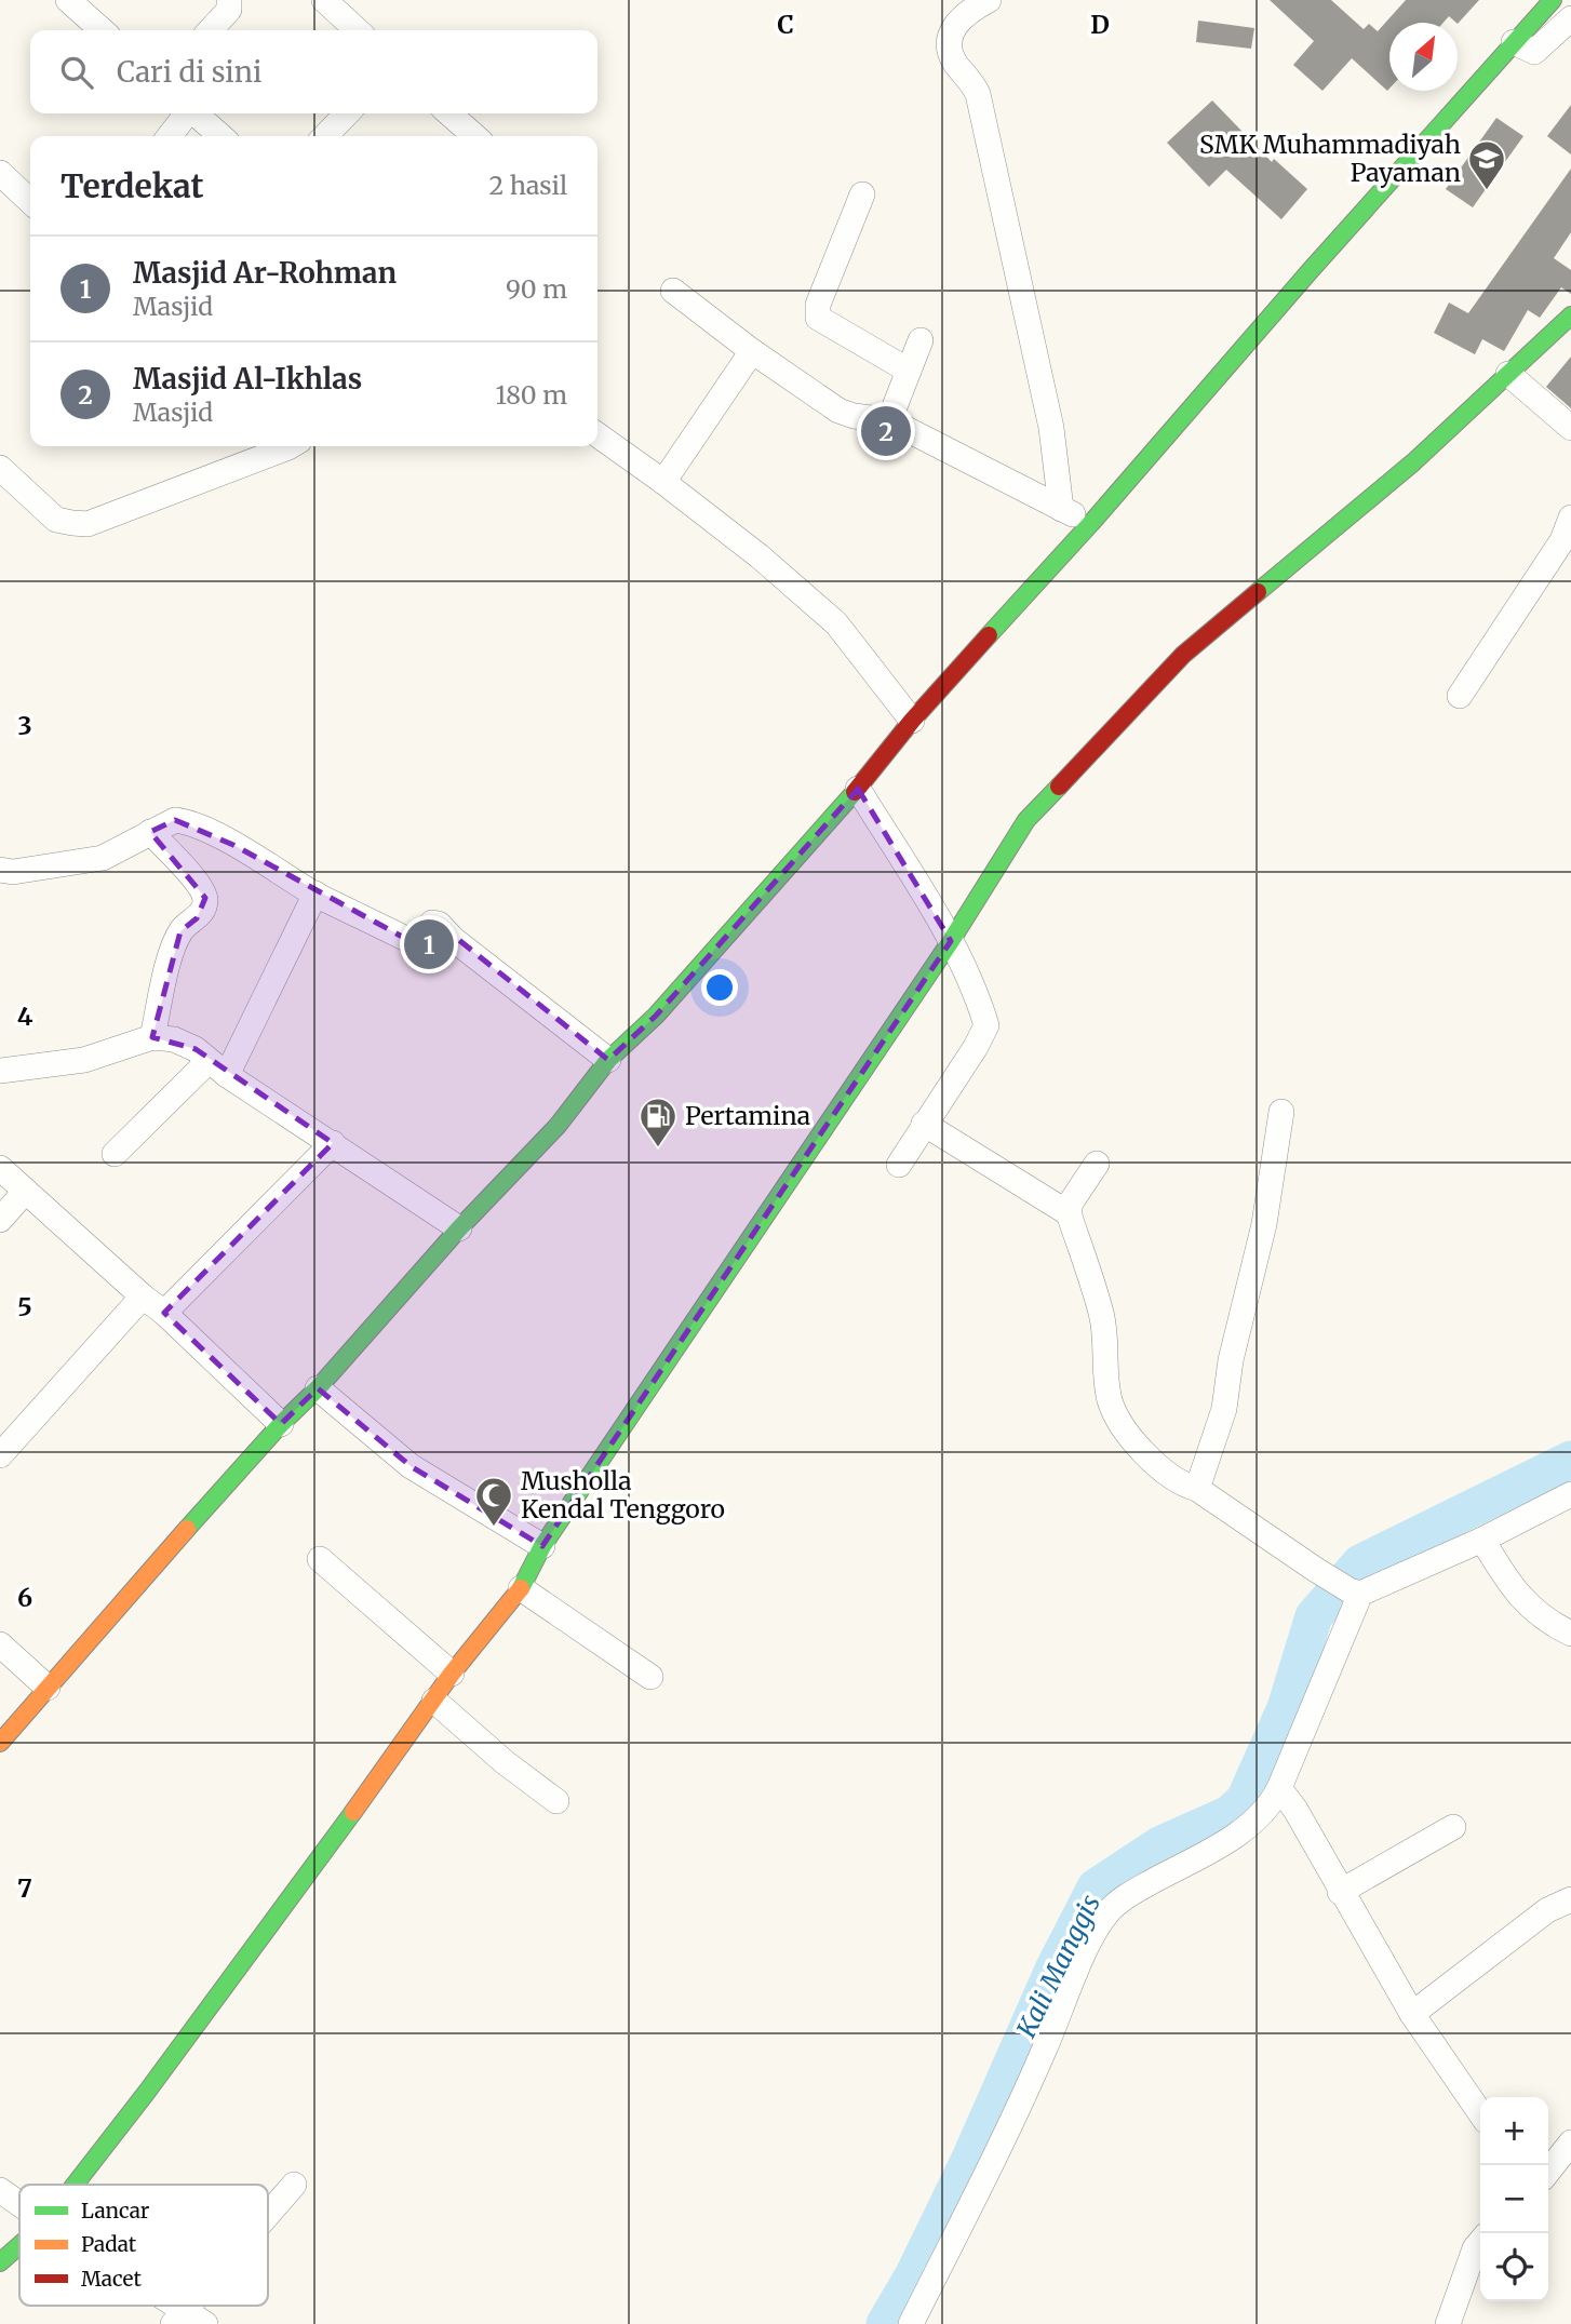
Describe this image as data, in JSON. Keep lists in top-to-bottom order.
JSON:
{
  "water": ["Kali Manggis"],
  "places": {
    "school or university": ["SMK Muhammadiyah Payaman"],
    "fuel station": ["Pertamina"],
    "mosque": ["Musholla Kendal Tenggoro"]
  },
  "legend": ["Lancar", "Padat", "Macet"],
  "north": "top right",
  "page": {
    "search": "Cari di sini",
    "heading": ["Terdekat", "2 hasil"],
    "list": [
      {
        "mark": "1",
        "name": "Masjid Ar-Rohman",
        "note": "Masjid",
        "value": "90 m"
      },
      {
        "mark": "2",
        "name": "Masjid Al-Ikhlas",
        "note": "Masjid",
        "value": "180 m"
      }
    ],
    "pins": ["2", "1"],
    "map_buttons": ["+", "−"]
  },
  "grid": {
    "columns": ["C", "D"],
    "rows": [
      "3",
      "4",
      "5",
      "6",
      "7"
    ]
  }
}
